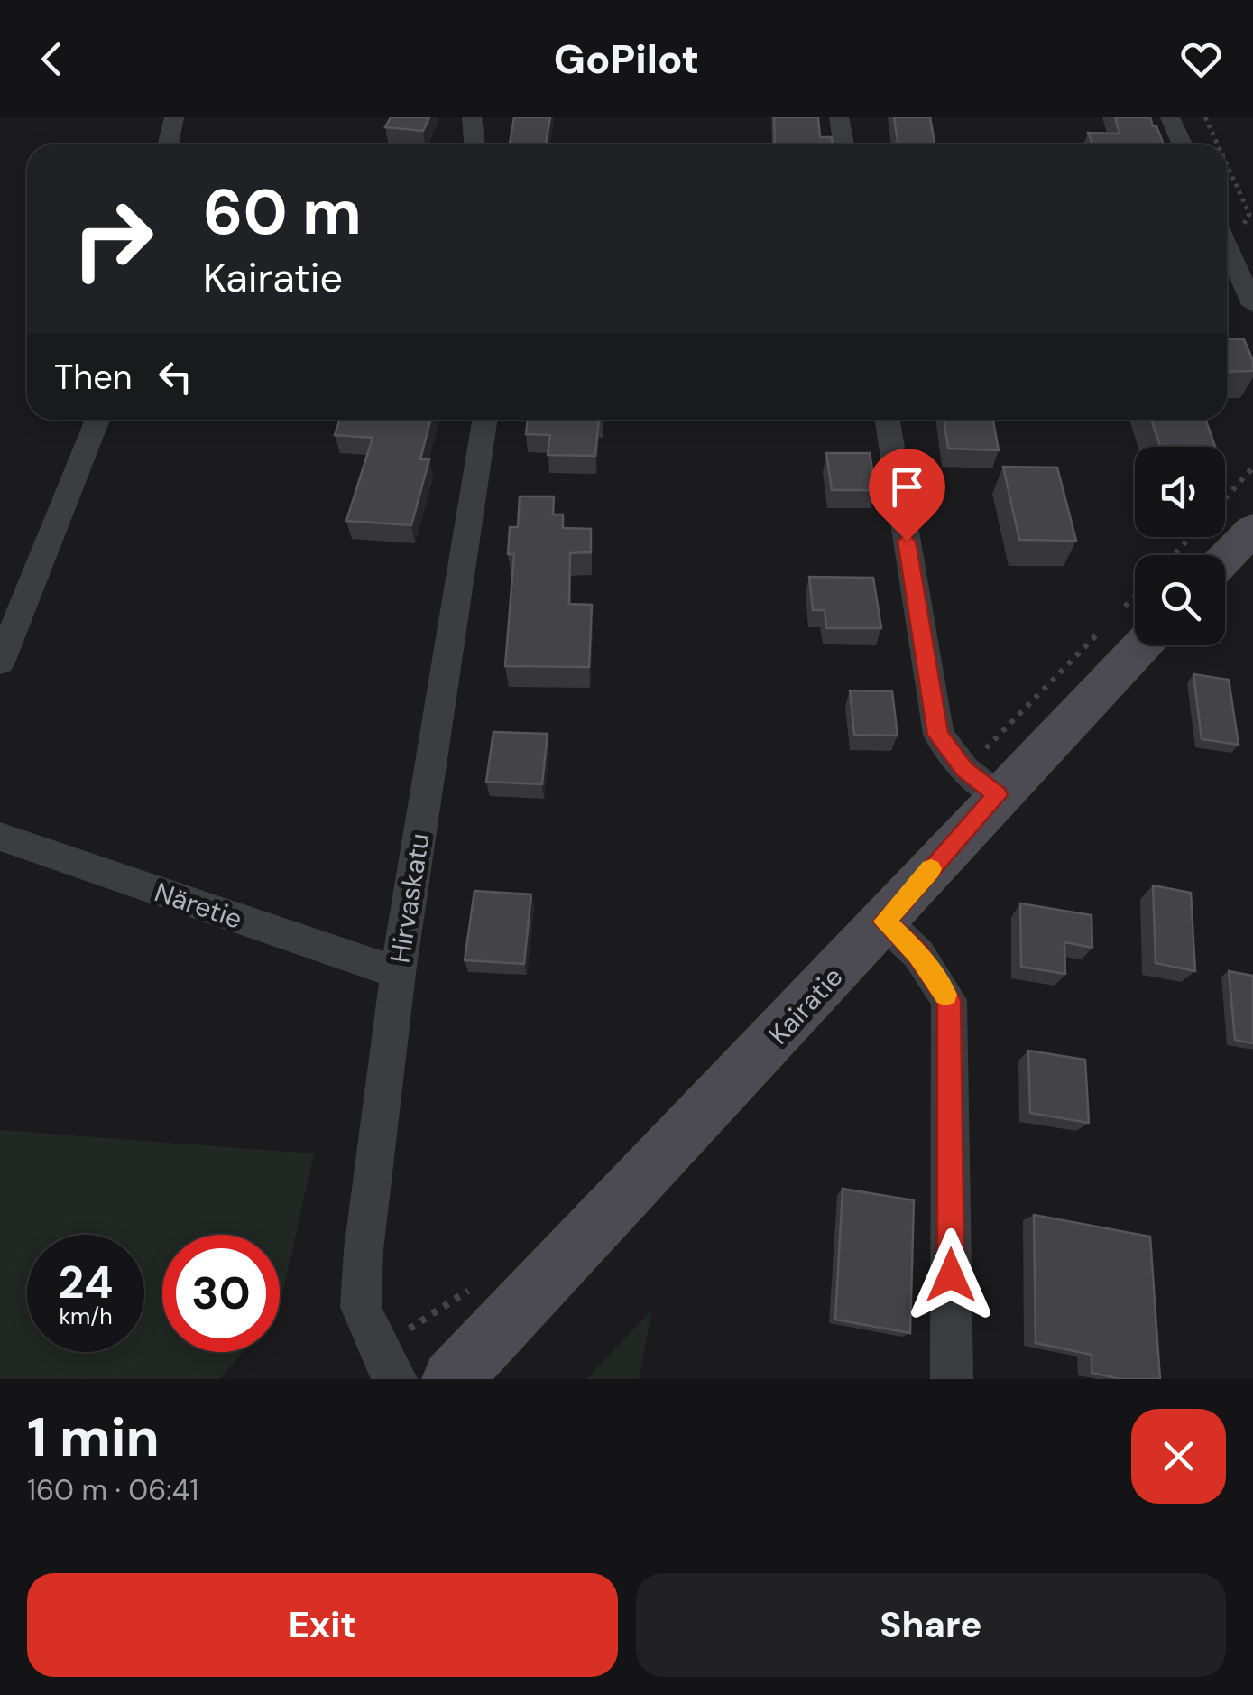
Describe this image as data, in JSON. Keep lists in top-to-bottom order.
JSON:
{
  "streets": {
    "main road": ["Kairatie"],
    "street": ["Hirvaskatu", "Näretie"]
  },
  "crossings": [
    ["Hirvaskatu", "Näretie"]
  ],
  "page": {
    "header": "GoPilot",
    "turn": ["60 m", "Kairatie"],
    "then": "Then",
    "speed": "24 km/h",
    "limit": "30",
    "heading": ["1 min", "160 m · 06:41"],
    "buttons": ["Exit", "Share"]
  }
}
